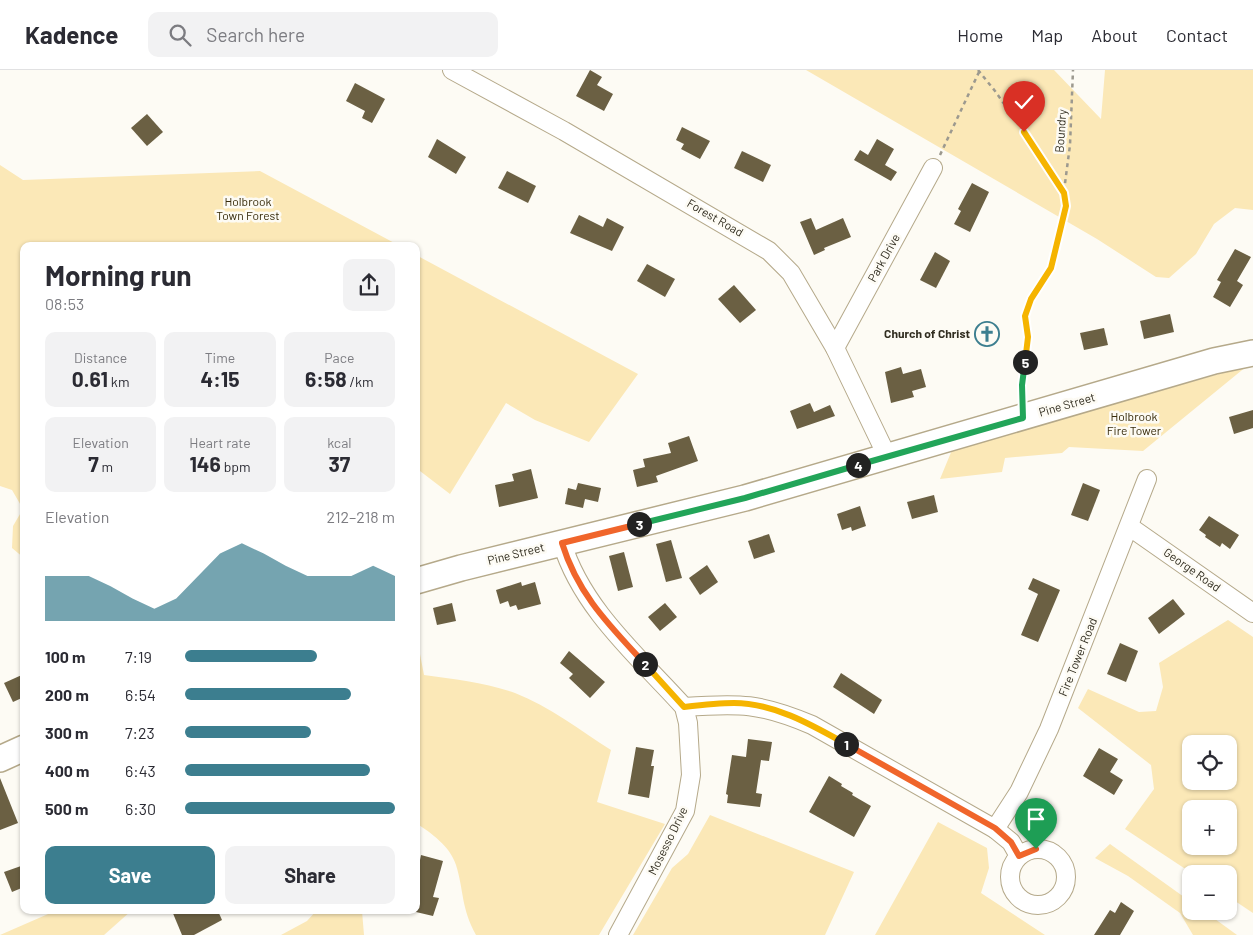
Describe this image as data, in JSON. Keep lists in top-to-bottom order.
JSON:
{
  "streets": {
    "main road": ["Pine Street"],
    "street": [
      "Forest Road",
      "Park Drive",
      "George Road",
      "Fire Tower Road",
      "Mosesso Drive"
    ],
    "path": ["Boundry"]
  },
  "crossings": [
    ["Boundry", "Pine Street"],
    ["Forest Road", "Park Drive"],
    ["Forest Road", "Pine Street"],
    ["George Road", "Fire Tower Road"]
  ],
  "parks": ["Holbrook Town Forest", "Holbrook Fire Tower"],
  "places": {
    "church": ["Church of Christ"]
  },
  "page": {
    "header": "Kadence",
    "search": "Search here",
    "nav": [
      "Home",
      "Map",
      "About",
      "Contact"
    ],
    "heading": ["Morning run", "08:53"],
    "stats": [
      ["Distance", "0.61 km"],
      ["Time", "4:15"],
      ["Pace", "6:58 /km"],
      ["Elevation", "7 m"],
      ["Heart rate", "146 bpm"],
      ["kcal", "37"]
    ],
    "pins": [
      "5",
      "4",
      "3",
      "2",
      "1"
    ],
    "chart": ["Elevation", "212–218 m"],
    "list": [
      {
        "name": "100 m",
        "note": "7:19"
      },
      {
        "name": "200 m",
        "note": "6:54"
      },
      {
        "name": "300 m",
        "note": "7:23"
      },
      {
        "name": "400 m",
        "note": "6:43"
      },
      {
        "name": "500 m",
        "note": "6:30"
      }
    ],
    "map_buttons": ["+", "−"],
    "buttons": ["Save", "Share"]
  }
}
